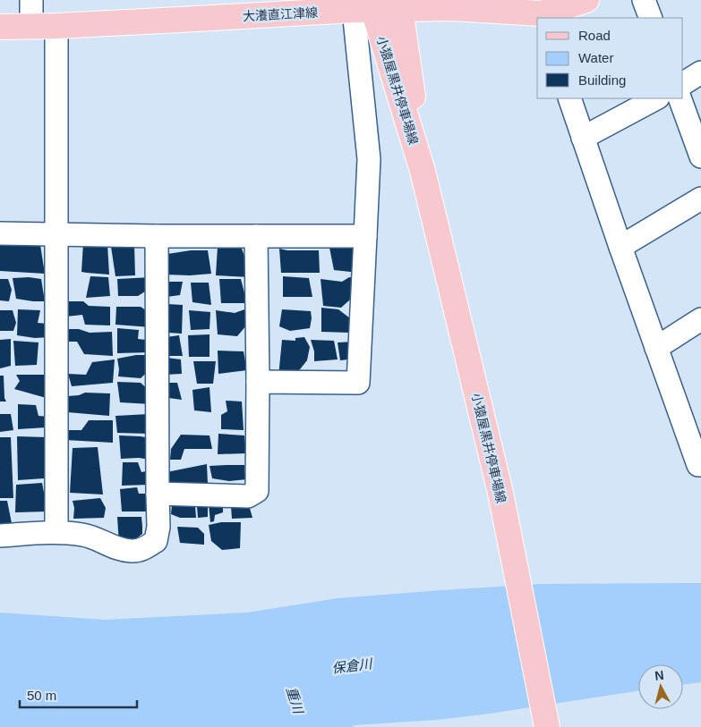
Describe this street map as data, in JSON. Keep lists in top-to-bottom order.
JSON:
{
  "streets": {
    "main road": ["大瀁直江津線", "小猿屋黒井停車場線"]
  },
  "crossings": [
    ["大瀁直江津線", "小猿屋黒井停車場線"]
  ],
  "water": ["保倉川", "重川"],
  "legend": ["Road", "Water", "Building"],
  "scale_bar": "50 m",
  "north": "top"
}
